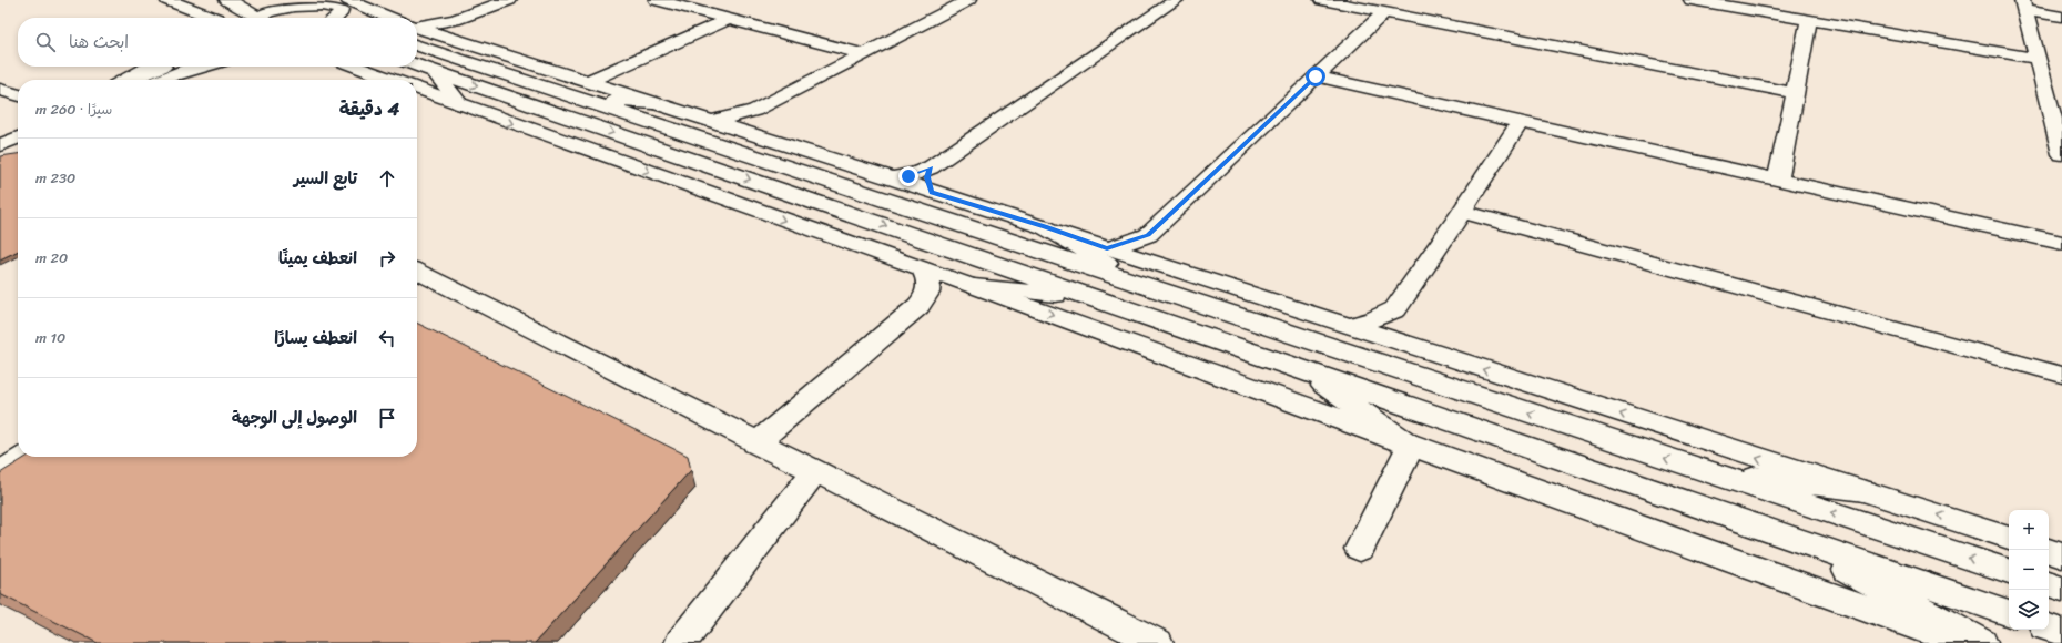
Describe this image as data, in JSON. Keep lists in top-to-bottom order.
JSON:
{
  "page": {
    "search": "ابحث هنا",
    "heading": ["4 دقيقة", "سيرًا · 260 m"],
    "list": [
      ["تابع السير", "230 m"],
      ["انعطف يمينًا", "20 m"],
      ["انعطف يسارًا", "10 m"],
      "الوصول إلى الوجهة"
    ],
    "map_buttons": ["+", "−"]
  }
}
